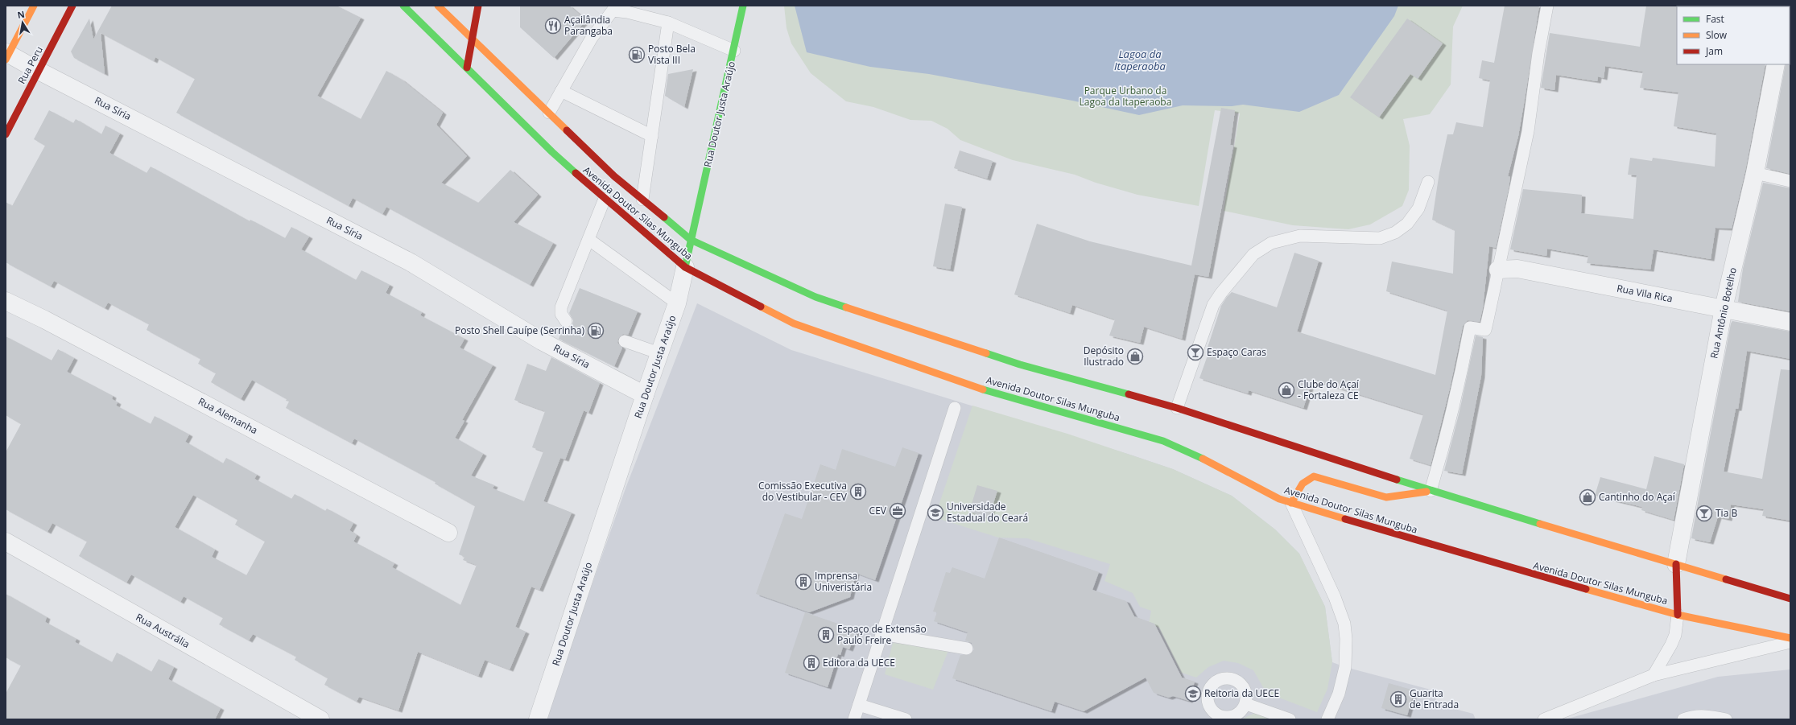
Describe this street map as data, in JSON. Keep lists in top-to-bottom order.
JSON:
{
  "streets": {
    "main road": ["Rua Peru", "Rua Doutor Justa Araújo", "Avenida Doutor Silas Munguba"],
    "street": [
      "Rua Síria",
      "Rua Vila Rica",
      "Rua Antônio Botelho",
      "Rua Alemanha",
      "Rua Austrália"
    ]
  },
  "crossings": [
    ["Rua Peru", "Rua Síria"],
    ["Rua Síria", "Rua Doutor Justa Araújo"],
    ["Rua Doutor Justa Araújo", "Avenida Doutor Silas Munguba"],
    ["Avenida Doutor Silas Munguba", "Rua Antônio Botelho"],
    ["Rua Vila Rica", "Rua Antônio Botelho"]
  ],
  "water": ["Lagoa da Itaperaoba"],
  "parks": ["Parque Urbano da Lagoa da Itaperaoba"],
  "places": {
    "restaurant": ["Açailândia Parangaba"],
    "fuel station": ["Posto Bela Vista III", "Posto Shell Cauípe (Serrinha)"],
    "bar": ["Espaço Caras", "Tia B"],
    "shop": ["Depósito Ilustrado", "Clube do Açaí - Fortaleza CE", "Cantinho do Açaí"],
    "building": [
      "Comissão Executiva do Vestibular - CEV",
      "Imprensa Univeristária",
      "Espaço de Extensão Paulo Freire",
      "Editora da UECE",
      "Guarita de Entrada"
    ],
    "office": ["CEV"],
    "school or university": ["Universidade Estadual do Ceará", "Reitoria da UECE"]
  },
  "legend": ["Fast", "Slow", "Jam"],
  "north": "top"
}
